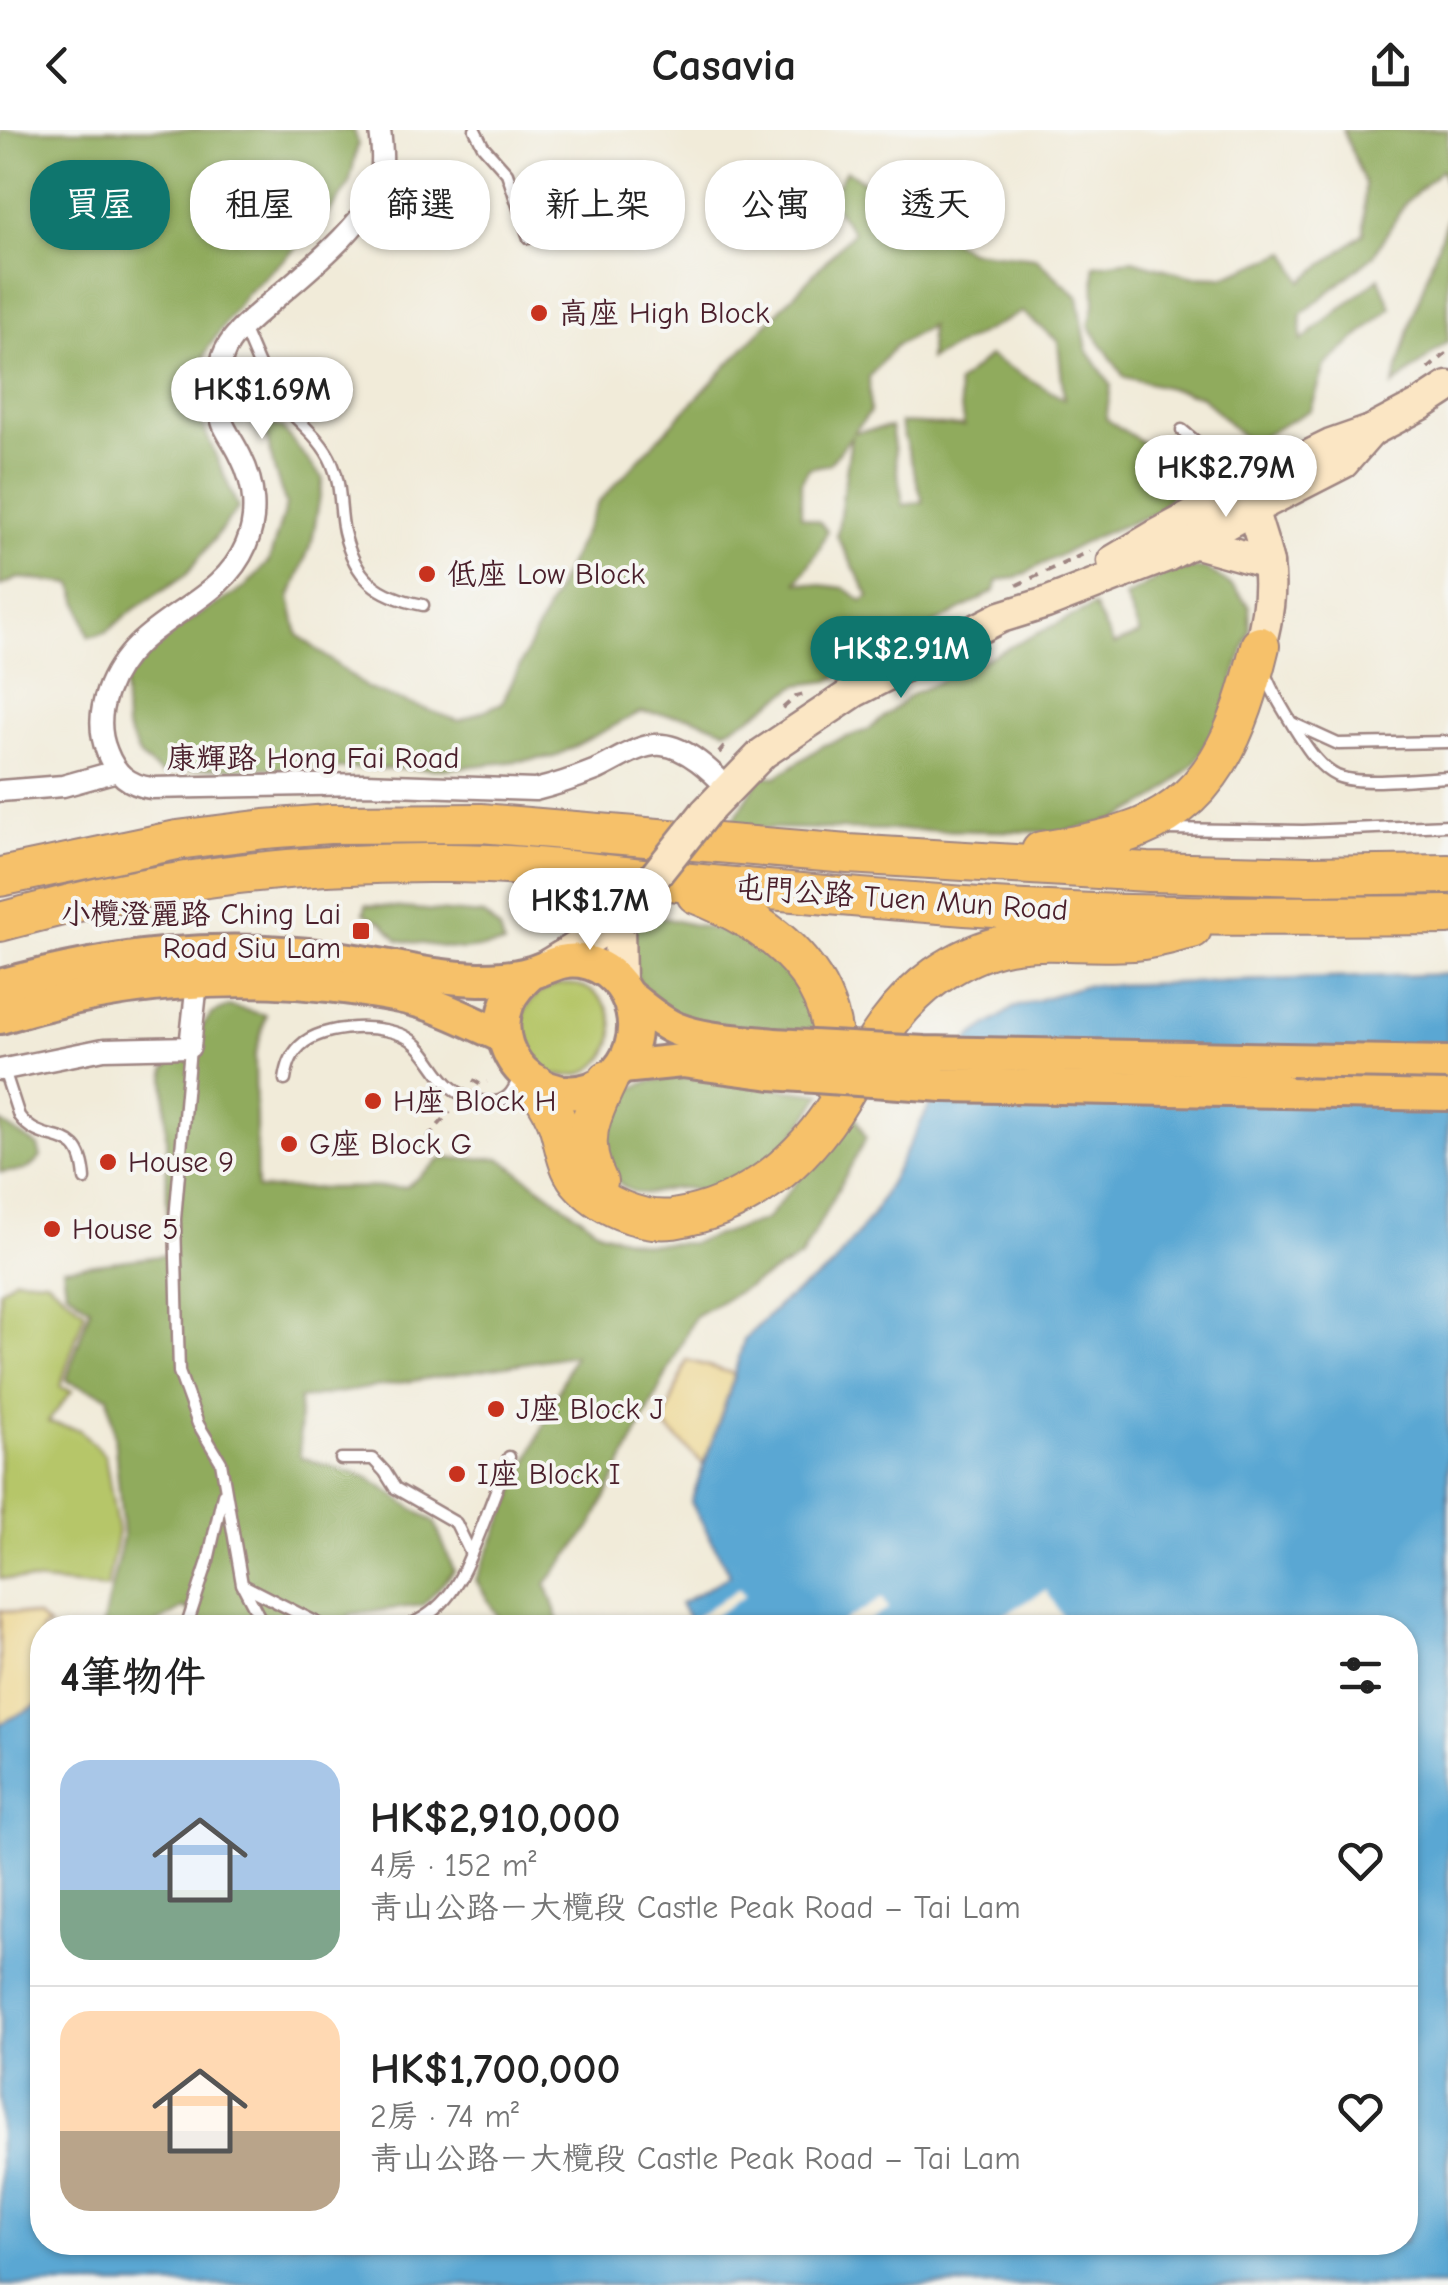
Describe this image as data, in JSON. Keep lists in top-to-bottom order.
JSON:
{
  "streets": {
    "highway": ["屯門公路 Tuen Mun Road"],
    "street": ["康輝路 Hong Fai Road"]
  },
  "places": {
    "other": [
      "高座 High Block",
      "低座 Low Block",
      "H座 Block H",
      "G座 Block G",
      "House 9",
      "House 5",
      "J座 Block J",
      "I座 Block I"
    ],
    "transit": ["小欖澄麗路 Ching Lai Road Siu Lam"]
  },
  "page": {
    "header": "Casavia",
    "chip": [
      "買屋",
      "租屋",
      "篩選",
      "新上架",
      "公寓",
      "透天"
    ],
    "price": [
      "HK$1.69M",
      "HK$2.79M",
      "HK$2.91M",
      "HK$1.7M"
    ],
    "heading": "4筆物件",
    "list": [
      {
        "name": "HK$2,910,000",
        "note": "4房 · 152 m² · 青山公路－大欖段 Castle Peak Road – Tai Lam"
      },
      {
        "name": "HK$1,700,000",
        "note": "2房 · 74 m² · 青山公路－大欖段 Castle Peak Road – Tai Lam"
      }
    ]
  }
}
